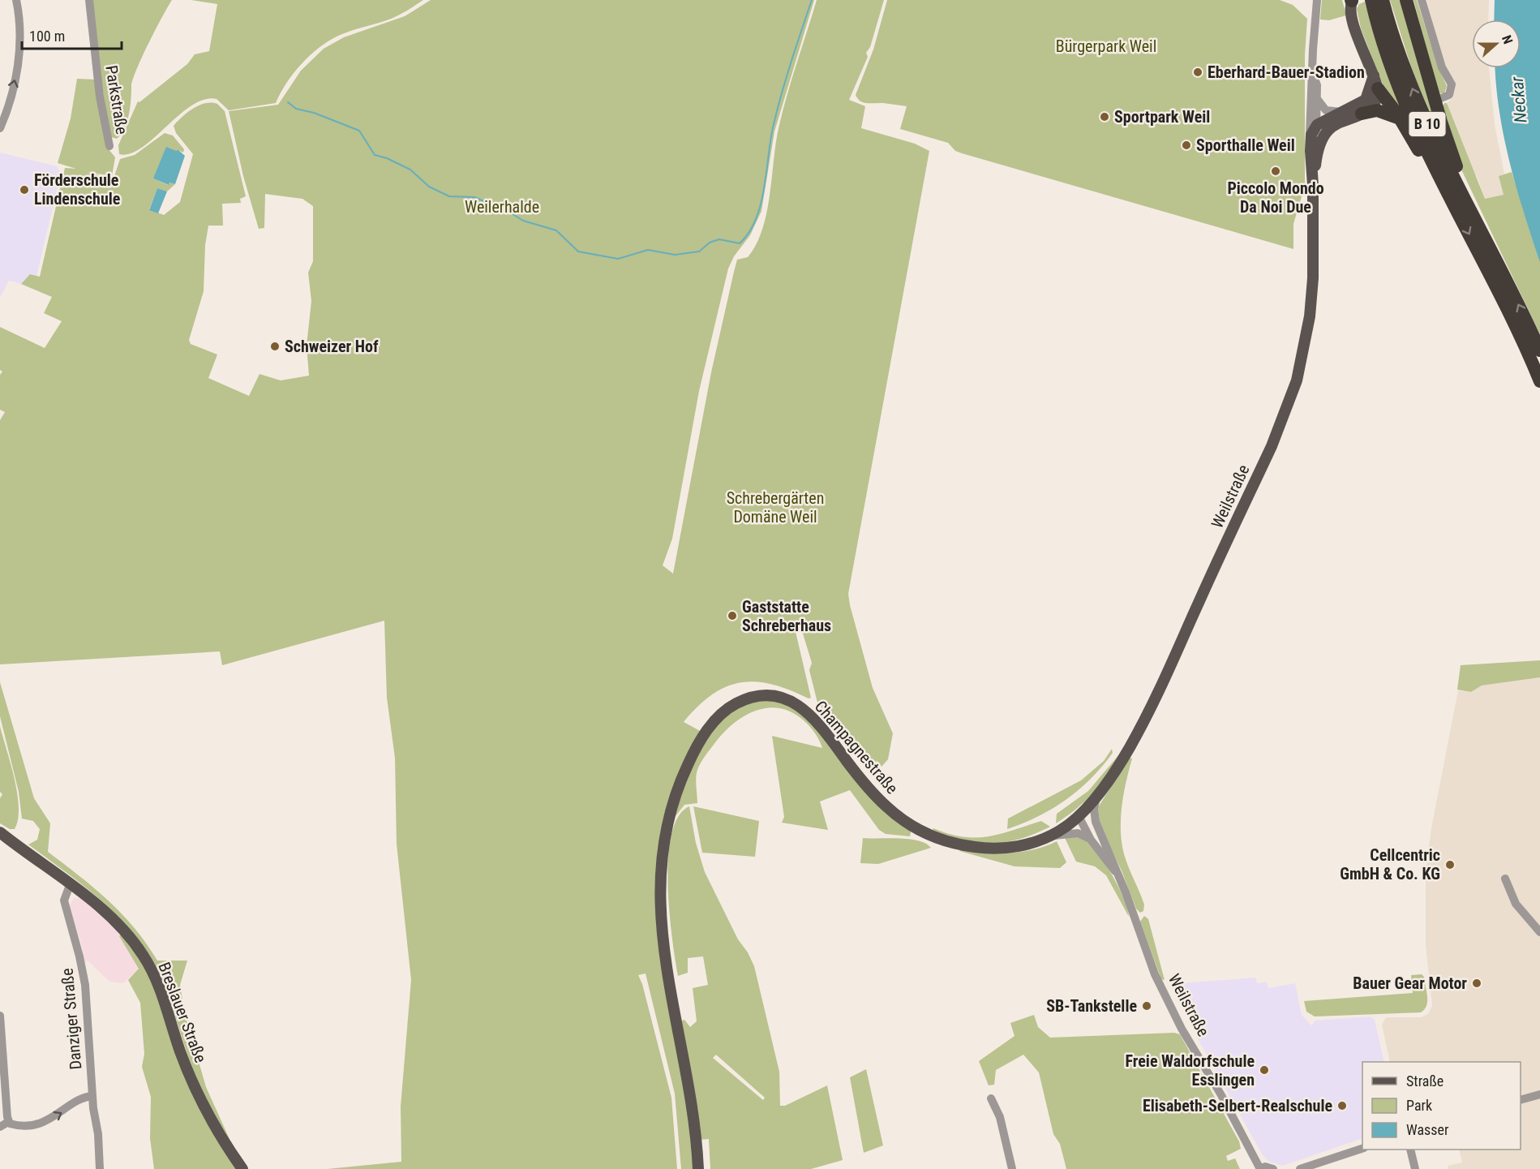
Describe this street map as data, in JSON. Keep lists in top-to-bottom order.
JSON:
{
  "streets": {
    "highway": ["B 10"],
    "main road": ["Weilstraße", "Champagnestraße", "Breslauer Straße"],
    "street": ["Parkstraße", "Danziger Straße"]
  },
  "crossings": [
    ["Weilstraße", "Champagnestraße"],
    ["Breslauer Straße", "Danziger Straße"]
  ],
  "water": ["Neckar"],
  "parks": ["Bürgerpark Weil", "Weilerhalde", "Schrebergärten Domäne Weil"],
  "places": [
    "Eberhard-Bauer-Stadion",
    "Sportpark Weil",
    "Sporthalle Weil",
    "Piccolo Mondo Da Noi Due",
    "Förderschule Lindenschule",
    "Schweizer Hof",
    "Gaststatte Schreberhaus",
    "Cellcentric GmbH & Co. KG",
    "Bauer Gear Motor",
    "SB-Tankstelle",
    "Freie Waldorfschule Esslingen",
    "Elisabeth-Selbert-Realschule"
  ],
  "legend": ["Straße", "Park", "Wasser"],
  "scale_bar": "100 m",
  "north": "right"
}
